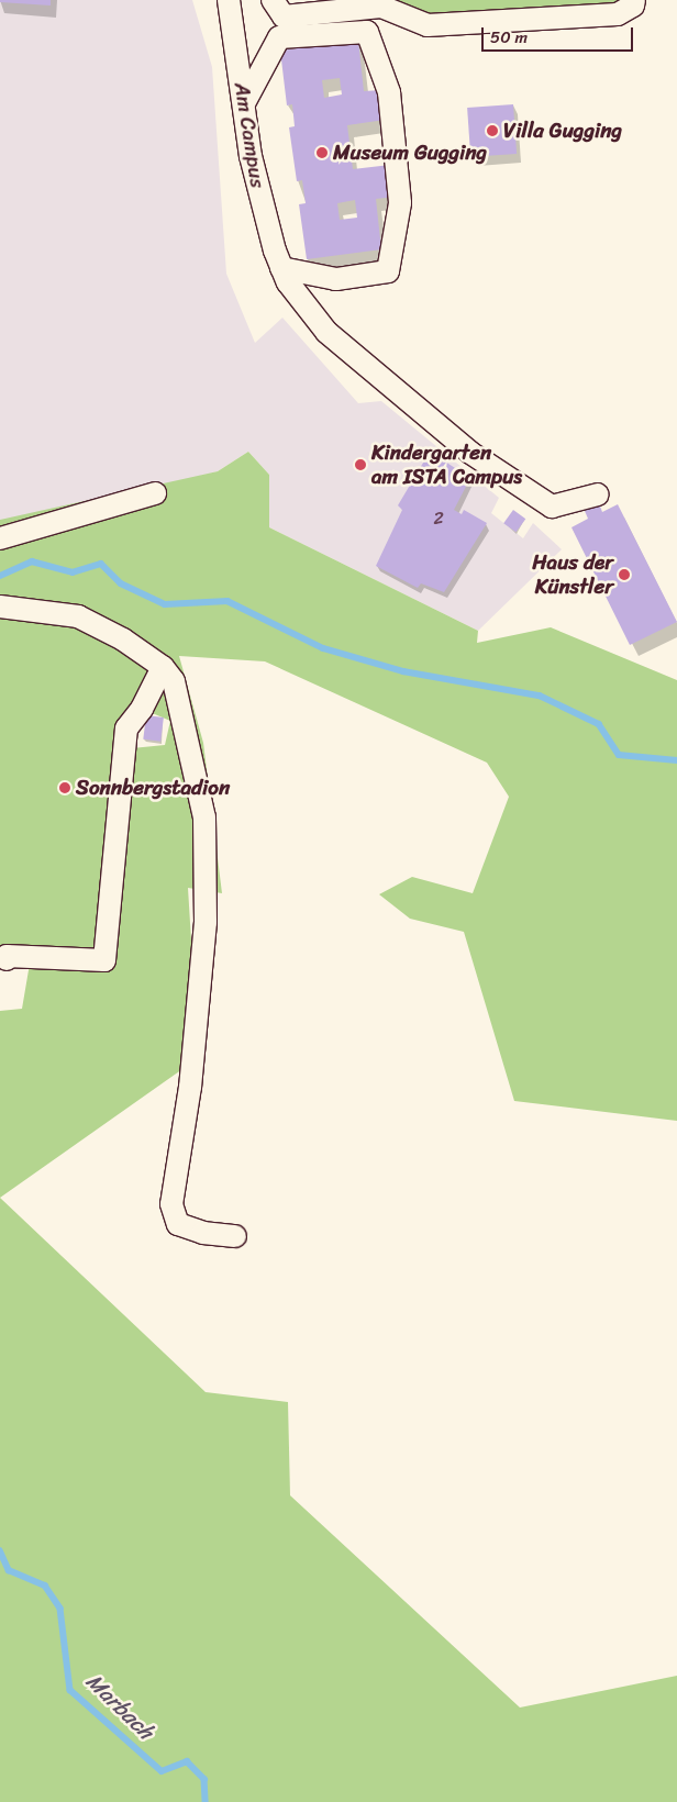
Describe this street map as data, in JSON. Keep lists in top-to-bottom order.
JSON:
{
  "streets": {
    "street": ["Am Campus"]
  },
  "water": ["Marbach"],
  "places": [
    "Villa Gugging",
    "Museum Gugging",
    "Kindergarten am ISTA Campus",
    "Haus der Künstler",
    "Sonnbergstadion"
  ],
  "house_numbers": ["2"],
  "scale_bar": "50 m"
}
